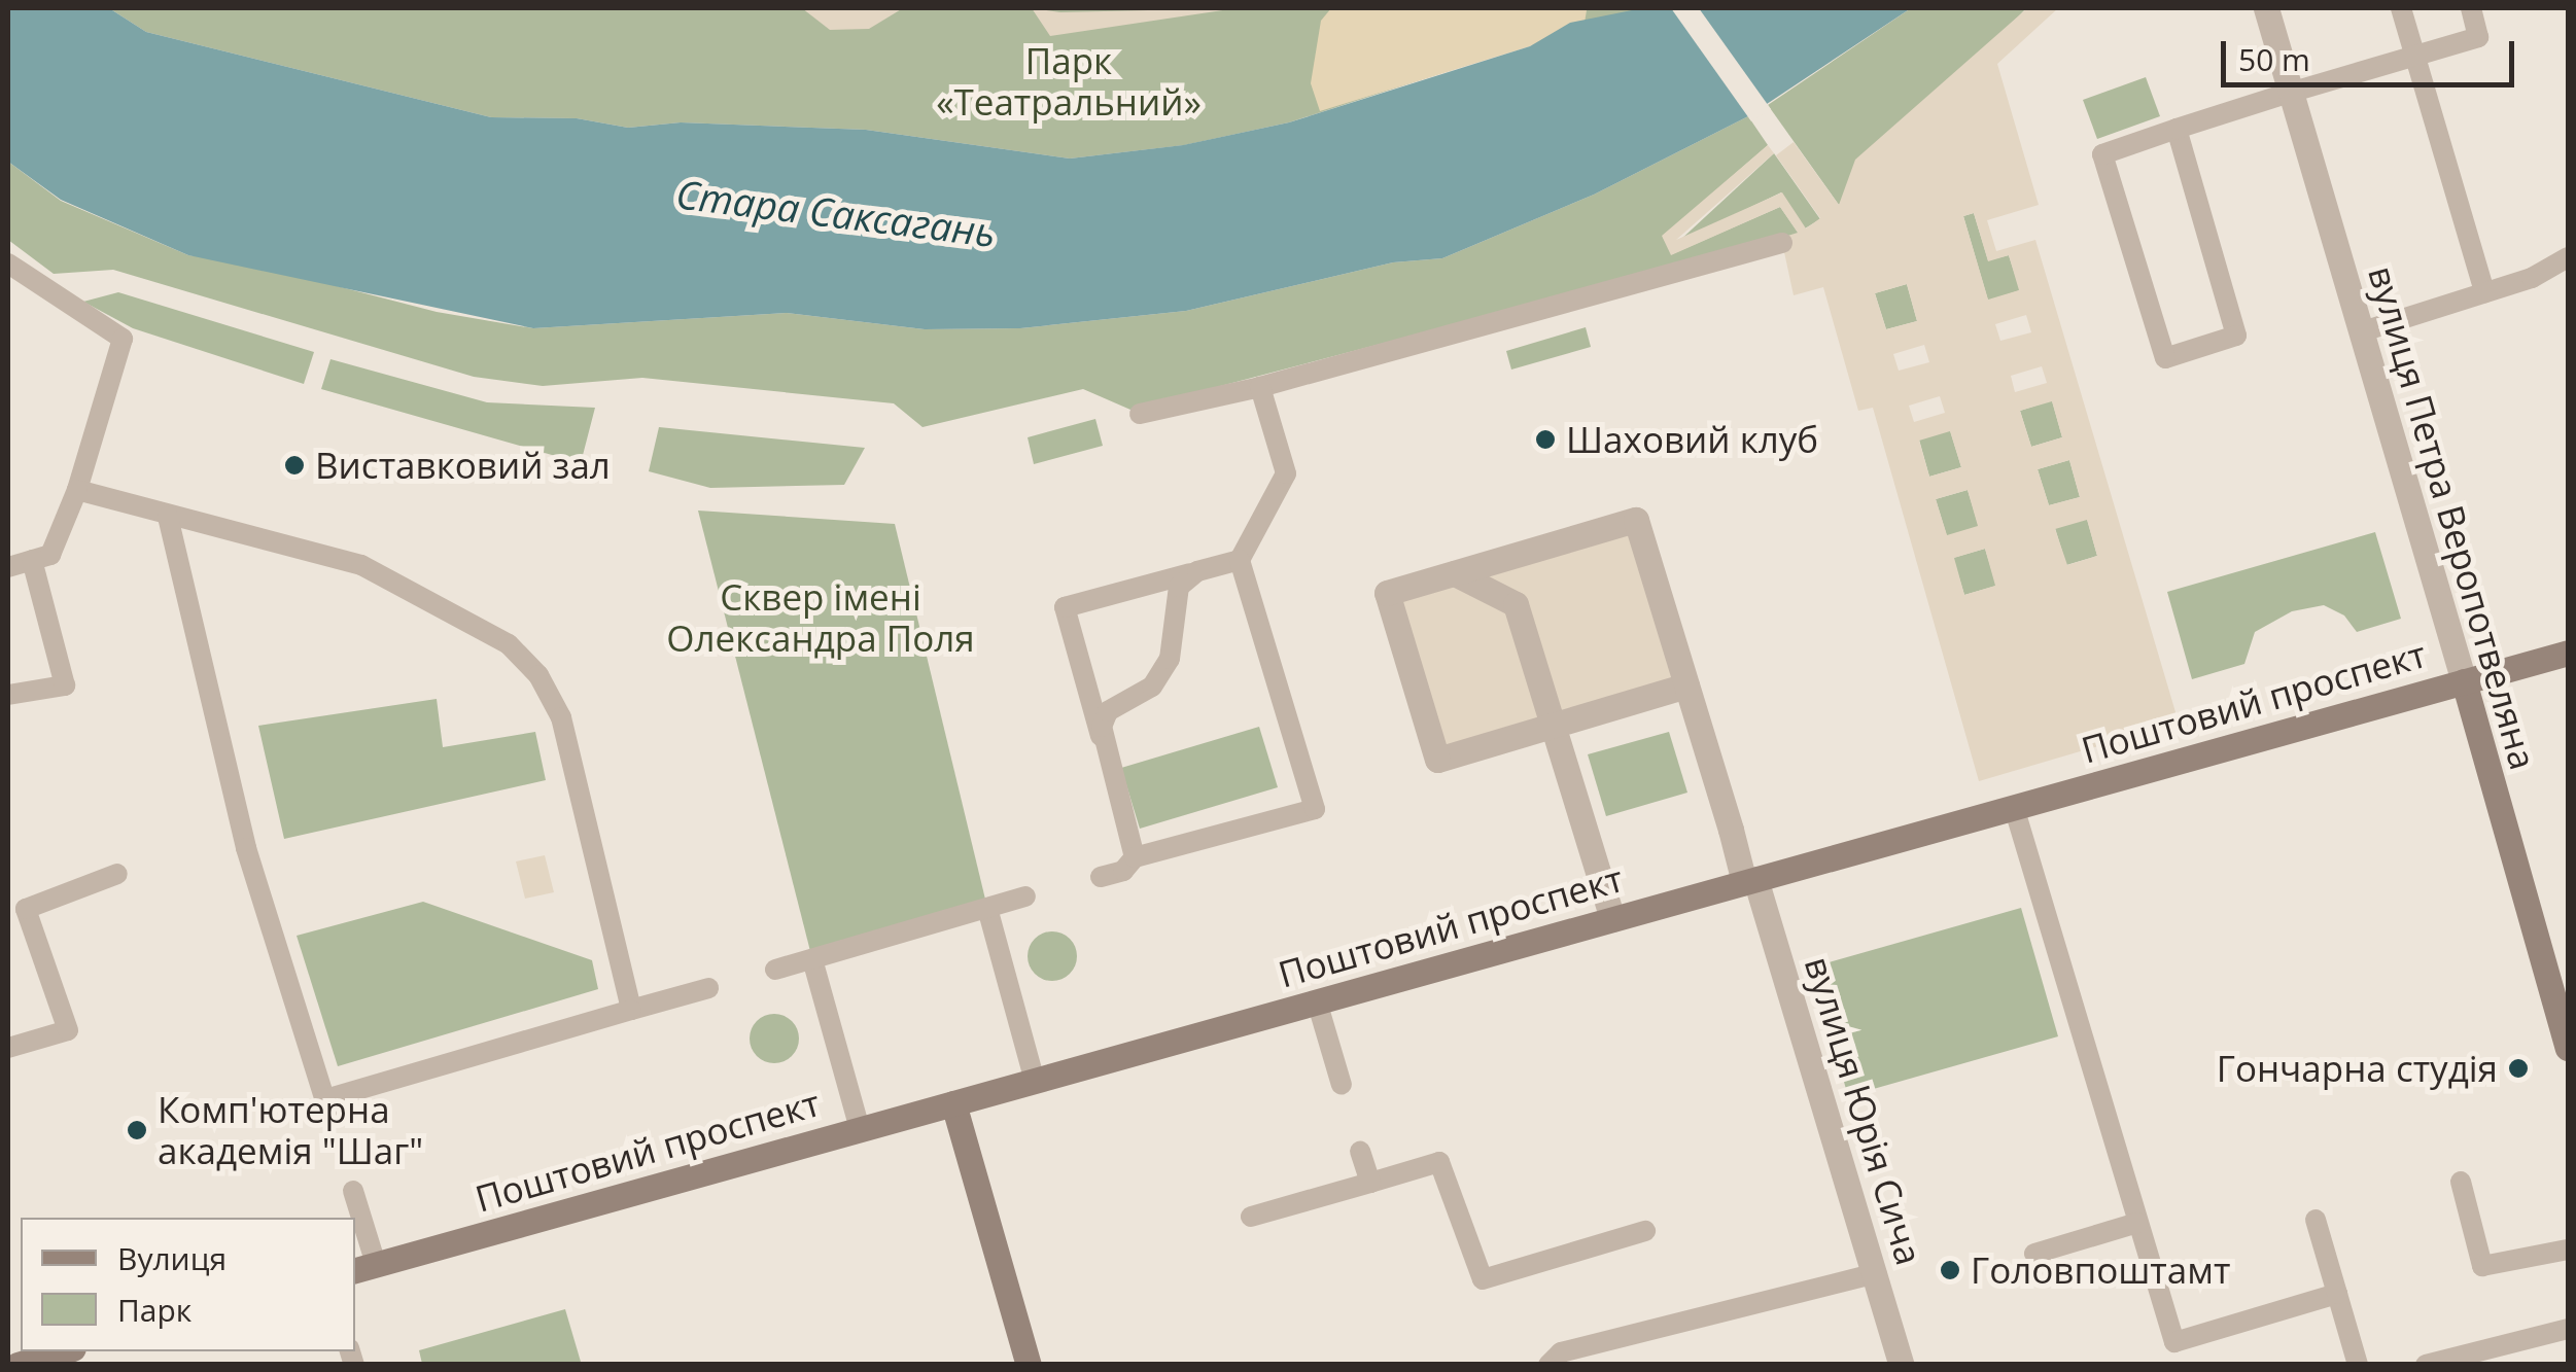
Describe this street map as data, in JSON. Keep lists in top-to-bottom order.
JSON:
{
  "streets": {
    "street": ["вулиця Петра Веропотвеляна", "Поштовий проспект", "вулиця Юрія Сича"]
  },
  "crossings": [
    ["вулиця Петра Веропотвеляна", "Поштовий проспект"],
    ["Поштовий проспект", "вулиця Юрія Сича"]
  ],
  "water": ["Стара Саксагань"],
  "parks": ["Парк «Театральний»", "Сквер імені Олександра Поля"],
  "places": [
    "Шаховий клуб",
    "Виставковий зал",
    "Гончарна студія",
    "Комп'ютерна академія \"Шаг\"",
    "Головпоштамт"
  ],
  "legend": ["Вулиця", "Парк"],
  "scale_bar": "50 m"
}
